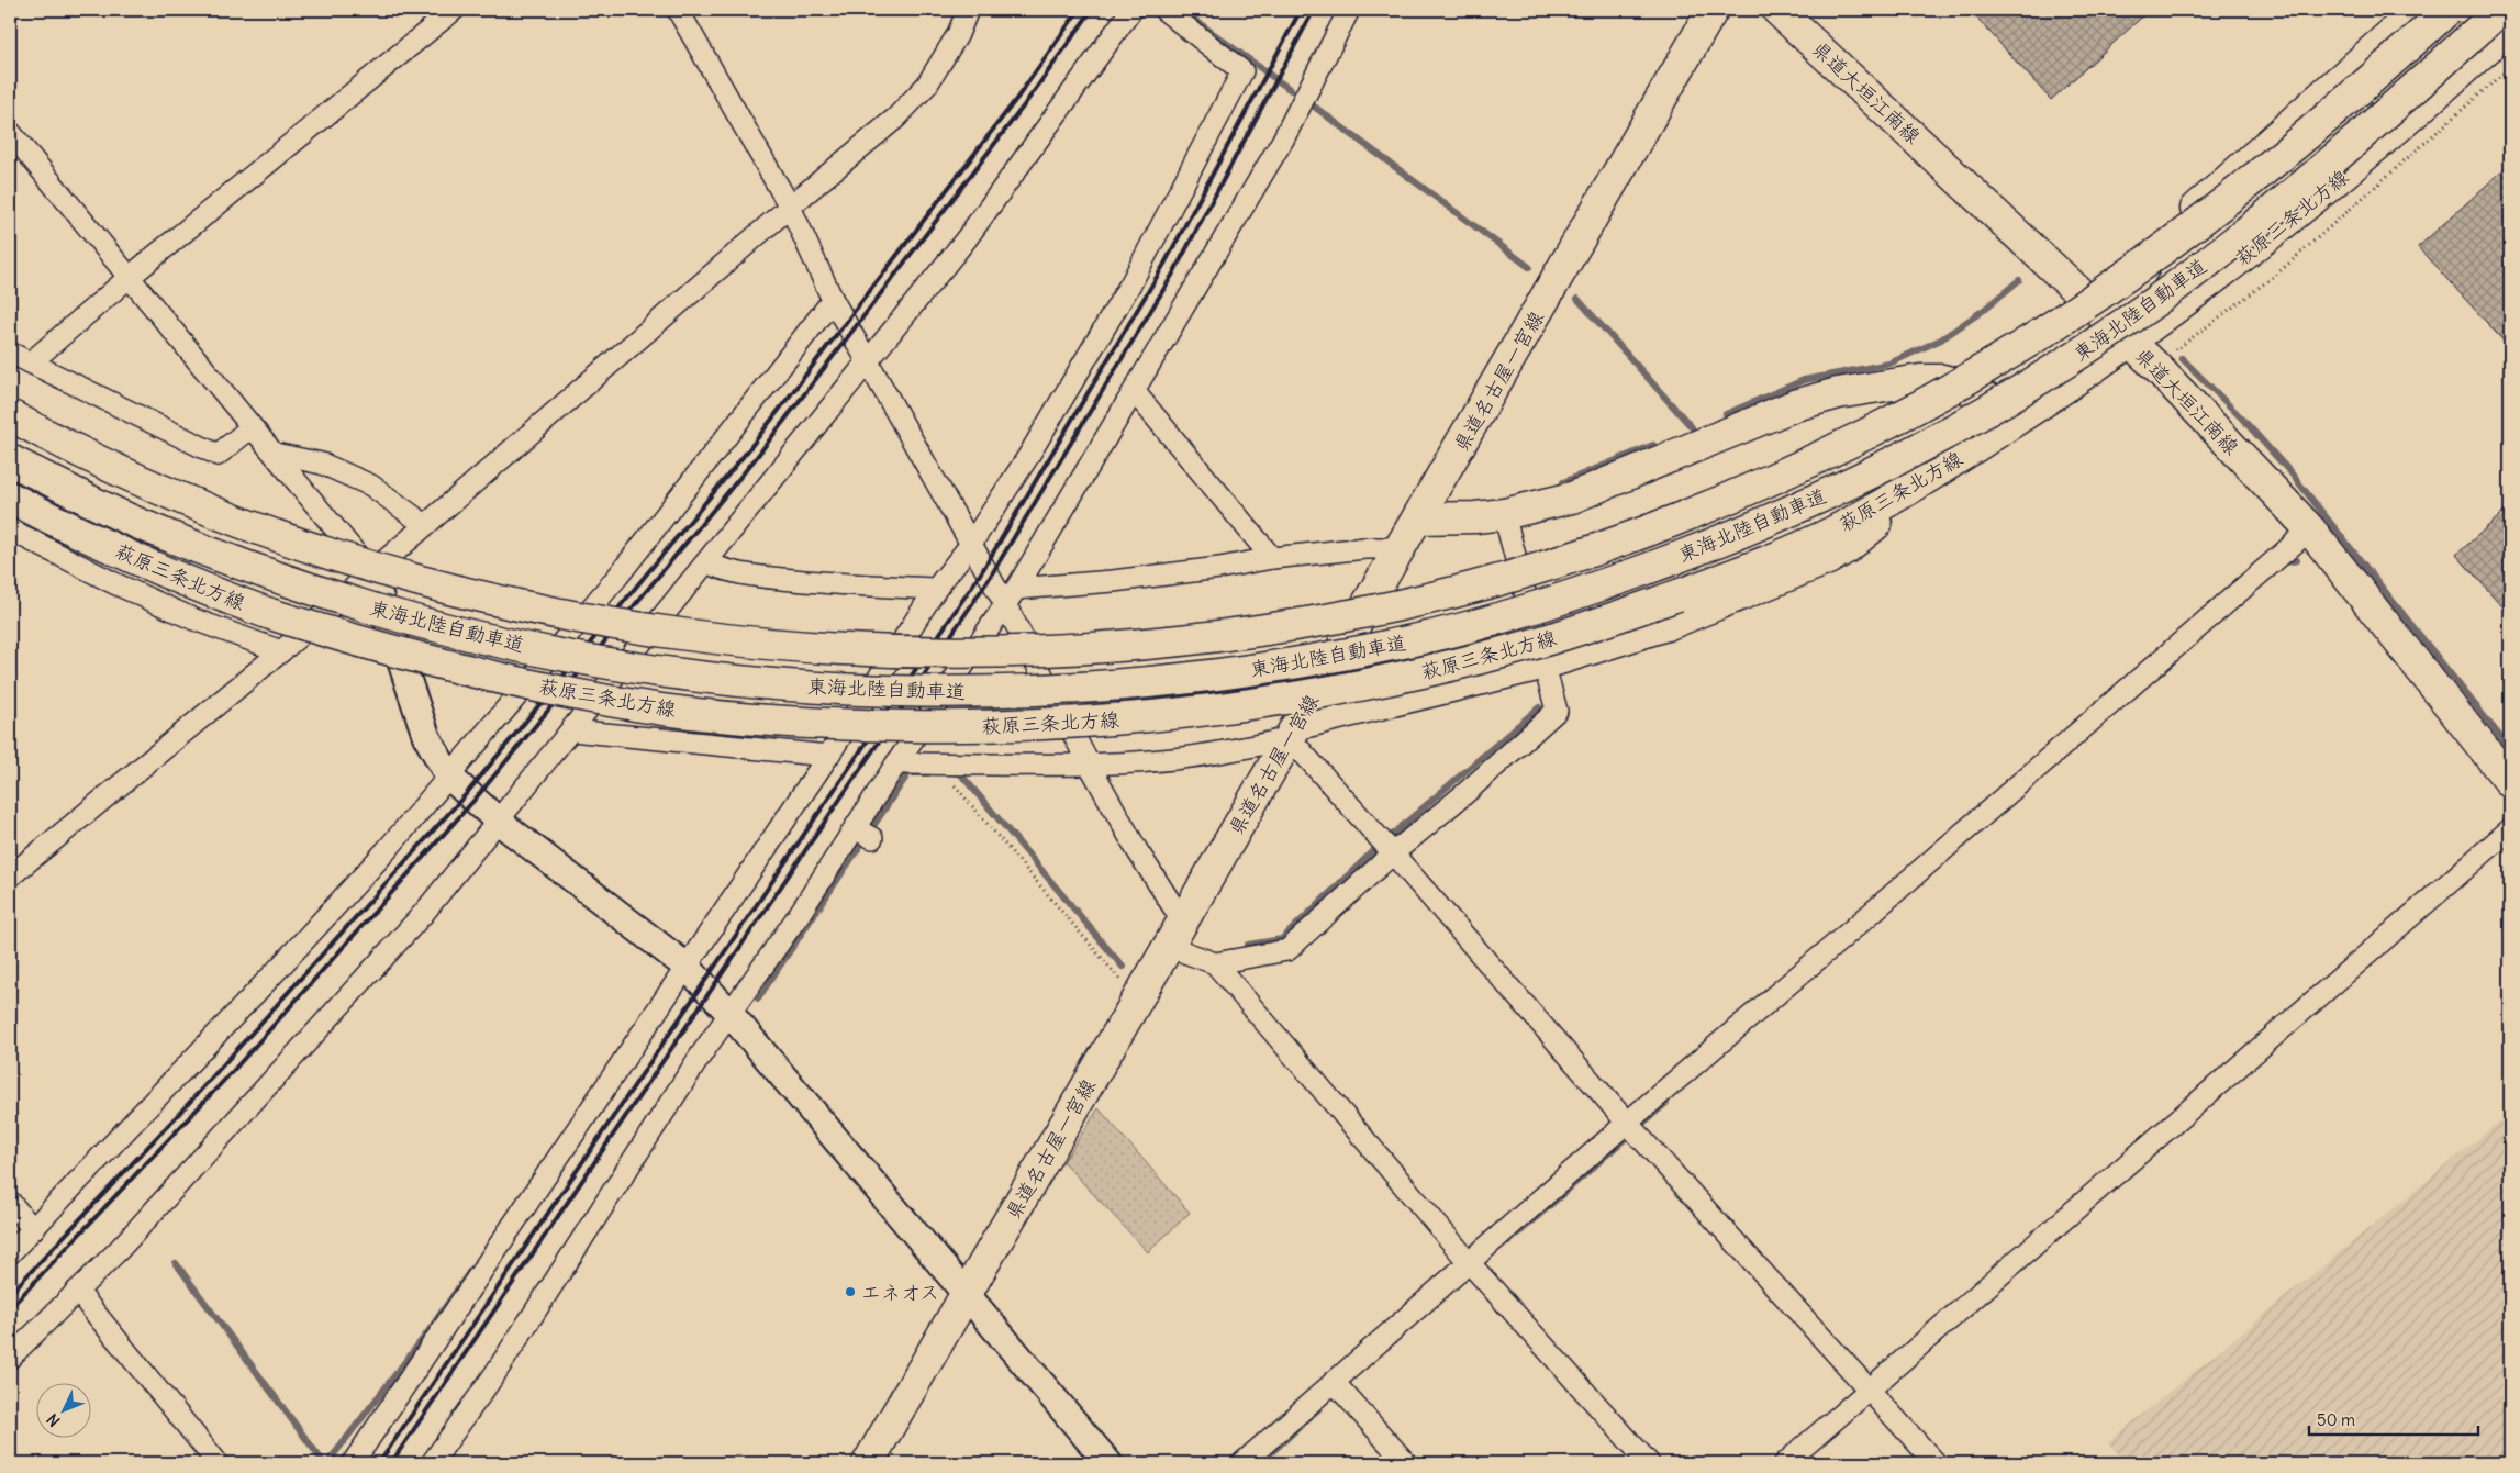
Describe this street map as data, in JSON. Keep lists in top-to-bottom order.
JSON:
{
  "streets": {
    "main road": [
      "県道大垣江南線",
      "萩原三条北方線",
      "東海北陸自動車道",
      "県道名古屋一宮線"
    ]
  },
  "crossings": [
    ["県道大垣江南線", "萩原三条北方線"]
  ],
  "places": ["エネオス"],
  "scale_bar": "50 m",
  "north": "bottom left"
}
